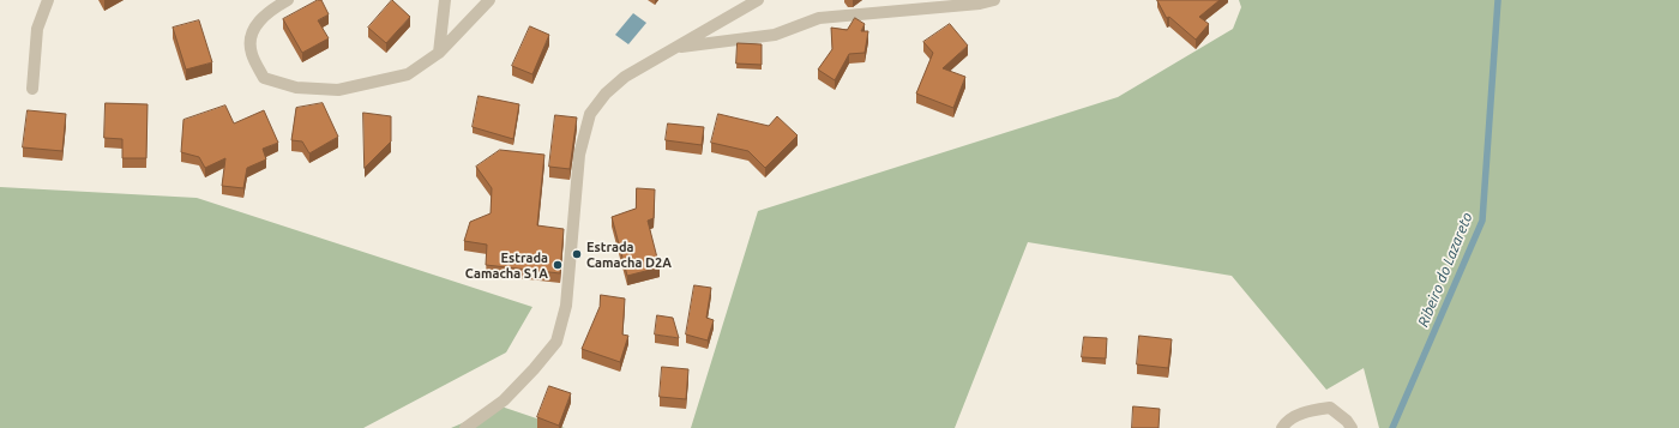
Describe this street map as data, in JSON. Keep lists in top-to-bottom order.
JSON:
{
  "water": ["Ribeiro do Lazareto"],
  "places": ["Estrada Camacha D2A", "Estrada Camacha S1A"]
}
